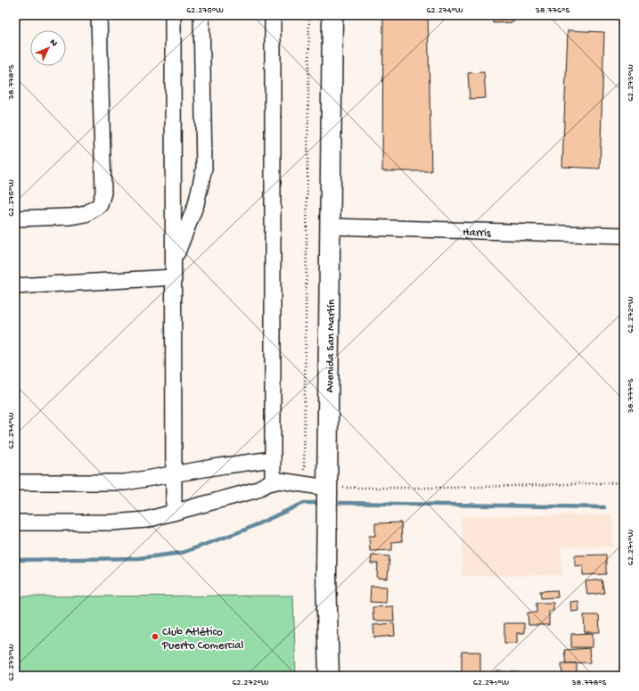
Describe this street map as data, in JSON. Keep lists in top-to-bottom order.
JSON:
{
  "streets": {
    "street": ["Harris", "Avenida San Martín"]
  },
  "crossings": [
    ["Harris", "Avenida San Martín"]
  ],
  "places": ["Club Atlético Puerto Comercial"],
  "north": "top right",
  "coordinates": [
    "62.275°W",
    "62.274°W",
    "38.776°S",
    "38.778°S",
    "62.273°W",
    "62.272°W",
    "38.777°S",
    "62.271°W"
  ]
}
